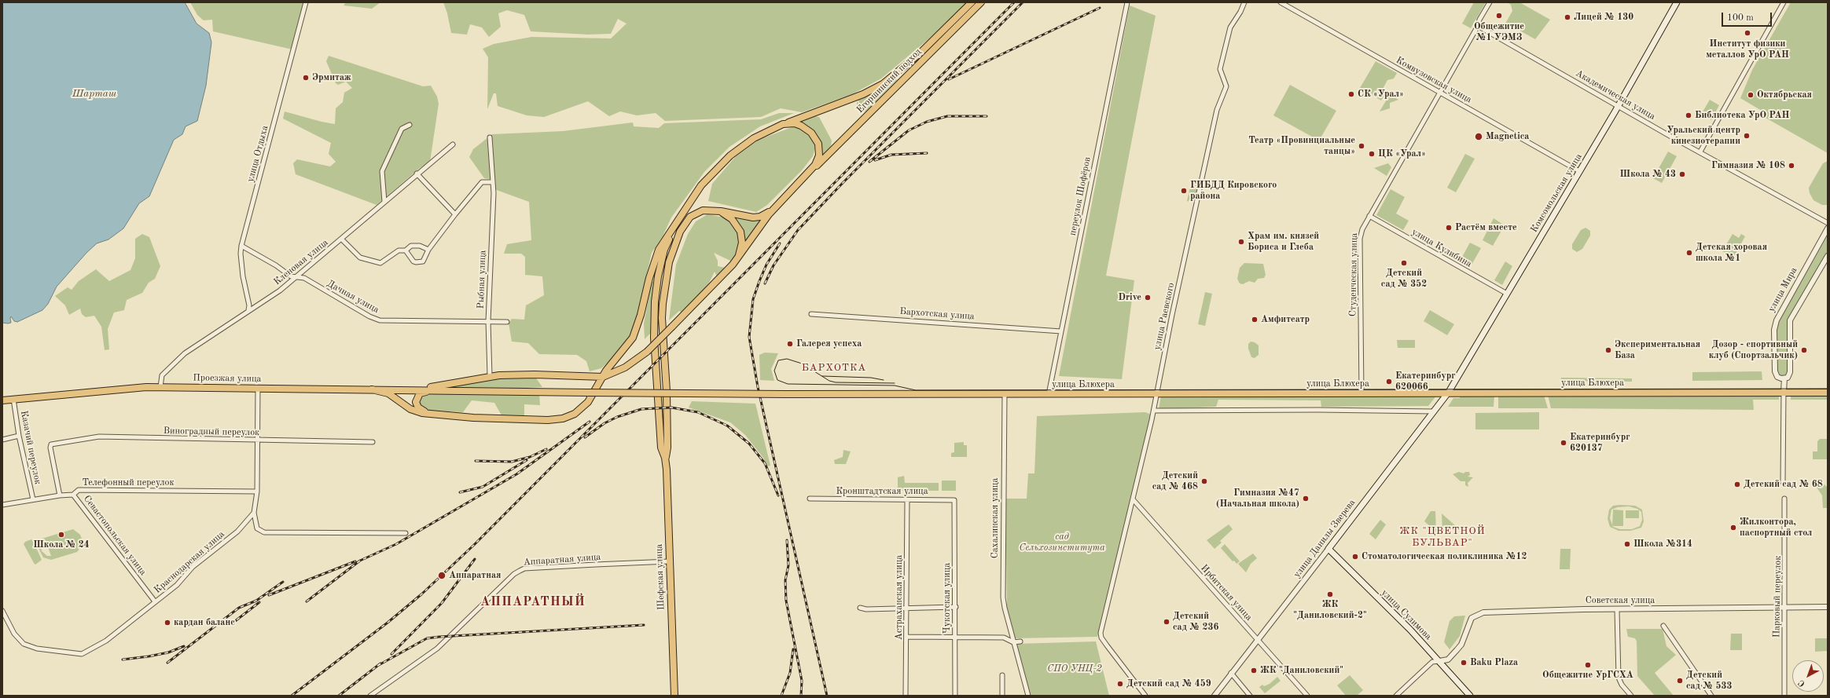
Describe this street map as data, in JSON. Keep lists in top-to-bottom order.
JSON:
{
  "streets": {
    "main road": [
      "Егоршинский подход",
      "Комсомольская улица",
      "Проезжая улица",
      "улица Блюхера",
      "улица Данилы Зверева",
      "Шефская улица",
      "улица Сулимова"
    ],
    "street": [
      "Комвузовская улица",
      "Академическая улица",
      "улица Отдыха",
      "переулок Шофёров",
      "улица Кулибина",
      "Кленовая улица",
      "Студенческая улица",
      "Рыбная улица",
      "улица Мира",
      "Дачная улица",
      "Бархотская улица",
      "улица Раевского",
      "Виноградный переулок",
      "Казачий переулок",
      "Телефонный переулок",
      "Кронштадтская улица",
      "Сахалинская улица",
      "Севастопольская улица",
      "Аппаратная улица",
      "Краснодарская улица",
      "Ирбитская улица",
      "Парковый переулок",
      "Астраханская улица",
      "Чукотская улица",
      "Советская улица"
    ]
  },
  "crossings": [
    ["Комвузовская улица", "Комсомольская улица"],
    ["Комвузовская улица", "Студенческая улица"],
    ["Академическая улица", "Комсомольская улица"],
    ["Академическая улица", "Студенческая улица"],
    ["улица Отдыха", "Кленовая улица"],
    ["улица Отдыха", "Дачная улица"],
    ["Комсомольская улица", "улица Кулибина"],
    ["Комсомольская улица", "улица Блюхера"],
    ["Комсомольская улица", "улица Данилы Зверева"],
    ["переулок Шофёров", "Бархотская улица"],
    ["переулок Шофёров", "улица Блюхера"],
    ["улица Кулибина", "Студенческая улица"],
    ["Кленовая улица", "Дачная улица"],
    ["Кленовая улица", "Проезжая улица"],
    ["Студенческая улица", "улица Блюхера"],
    ["Рыбная улица", "Дачная улица"],
    ["улица Раевского", "улица Блюхера"],
    ["улица Раевского", "Ирбитская улица"],
    ["Проезжая улица", "улица Блюхера"],
    ["Проезжая улица", "Казачий переулок"],
    ["улица Блюхера", "Сахалинская улица"],
    ["улица Блюхера", "улица Данилы Зверева"],
    ["Виноградный переулок", "Телефонный переулок"],
    ["Казачий переулок", "Телефонный переулок"],
    ["Телефонный переулок", "Севастопольская улица"],
    ["Кронштадтская улица", "Астраханская улица"],
    ["Кронштадтская улица", "Чукотская улица"],
    ["Севастопольская улица", "Краснодарская улица"],
    ["улица Данилы Зверева", "Ирбитская улица"],
    ["улица Данилы Зверева", "улица Сулимова"],
    ["Аппаратная улица", "Шефская улица"],
    ["Парковый переулок", "Советская улица"],
    ["Советская улица", "улица Сулимова"]
  ],
  "districts": ["БАРХОТКА", "ЖК \"ЦВЕТНОЙ БУЛЬВАР\"", "АППАРАТНЫЙ"],
  "water": ["Шарташ"],
  "parks": ["сад Сельхозинститута", "СПО УНЦ-2"],
  "places": [
    "Общежитие №1 УЭМЗ",
    "Лицей № 130",
    "Институт физики металлов УрО РАН",
    "Эрмитаж",
    "СК «Урал»",
    "Октябрьская",
    "Библиотека УрО РАН",
    "Уральский центр кинезиотерапии",
    "Magnetica",
    "Театр «Провинциальные танцы»",
    "ЦК «Урал»",
    "Гимназия № 108",
    "Школа № 43",
    "ГИБДД Кировского района",
    "Растём вместе",
    "Храм им. князей Бориса и Глеба",
    "Детская хоровая школа №1",
    "Детский сад № 352",
    "Drive",
    "Амфитеатр",
    "Галерея успеха",
    "Экспериментальная База",
    "Дозор - спортивный клуб (Спортзальчик)",
    "Екатеринбург 620066",
    "Екатеринбург 620137",
    "Детский сад № 468",
    "Детский сад № 68",
    "Гимназия №47 (Начальная школа)",
    "Жилконтора, паспортный стол",
    "Школа № 24",
    "Школа №314",
    "Стоматологическая поликлиника №12",
    "Аппаратная",
    "ЖК \"Даниловский-2\"",
    "Детский сад № 236",
    "кардан баланс",
    "Baku Plaza",
    "Общежитие УрГСХА",
    "ЖК \"Даниловский\"",
    "Детский сад № 533",
    "Детский сад № 459"
  ],
  "scale_bar": "100 m",
  "north": "bottom left"
}
